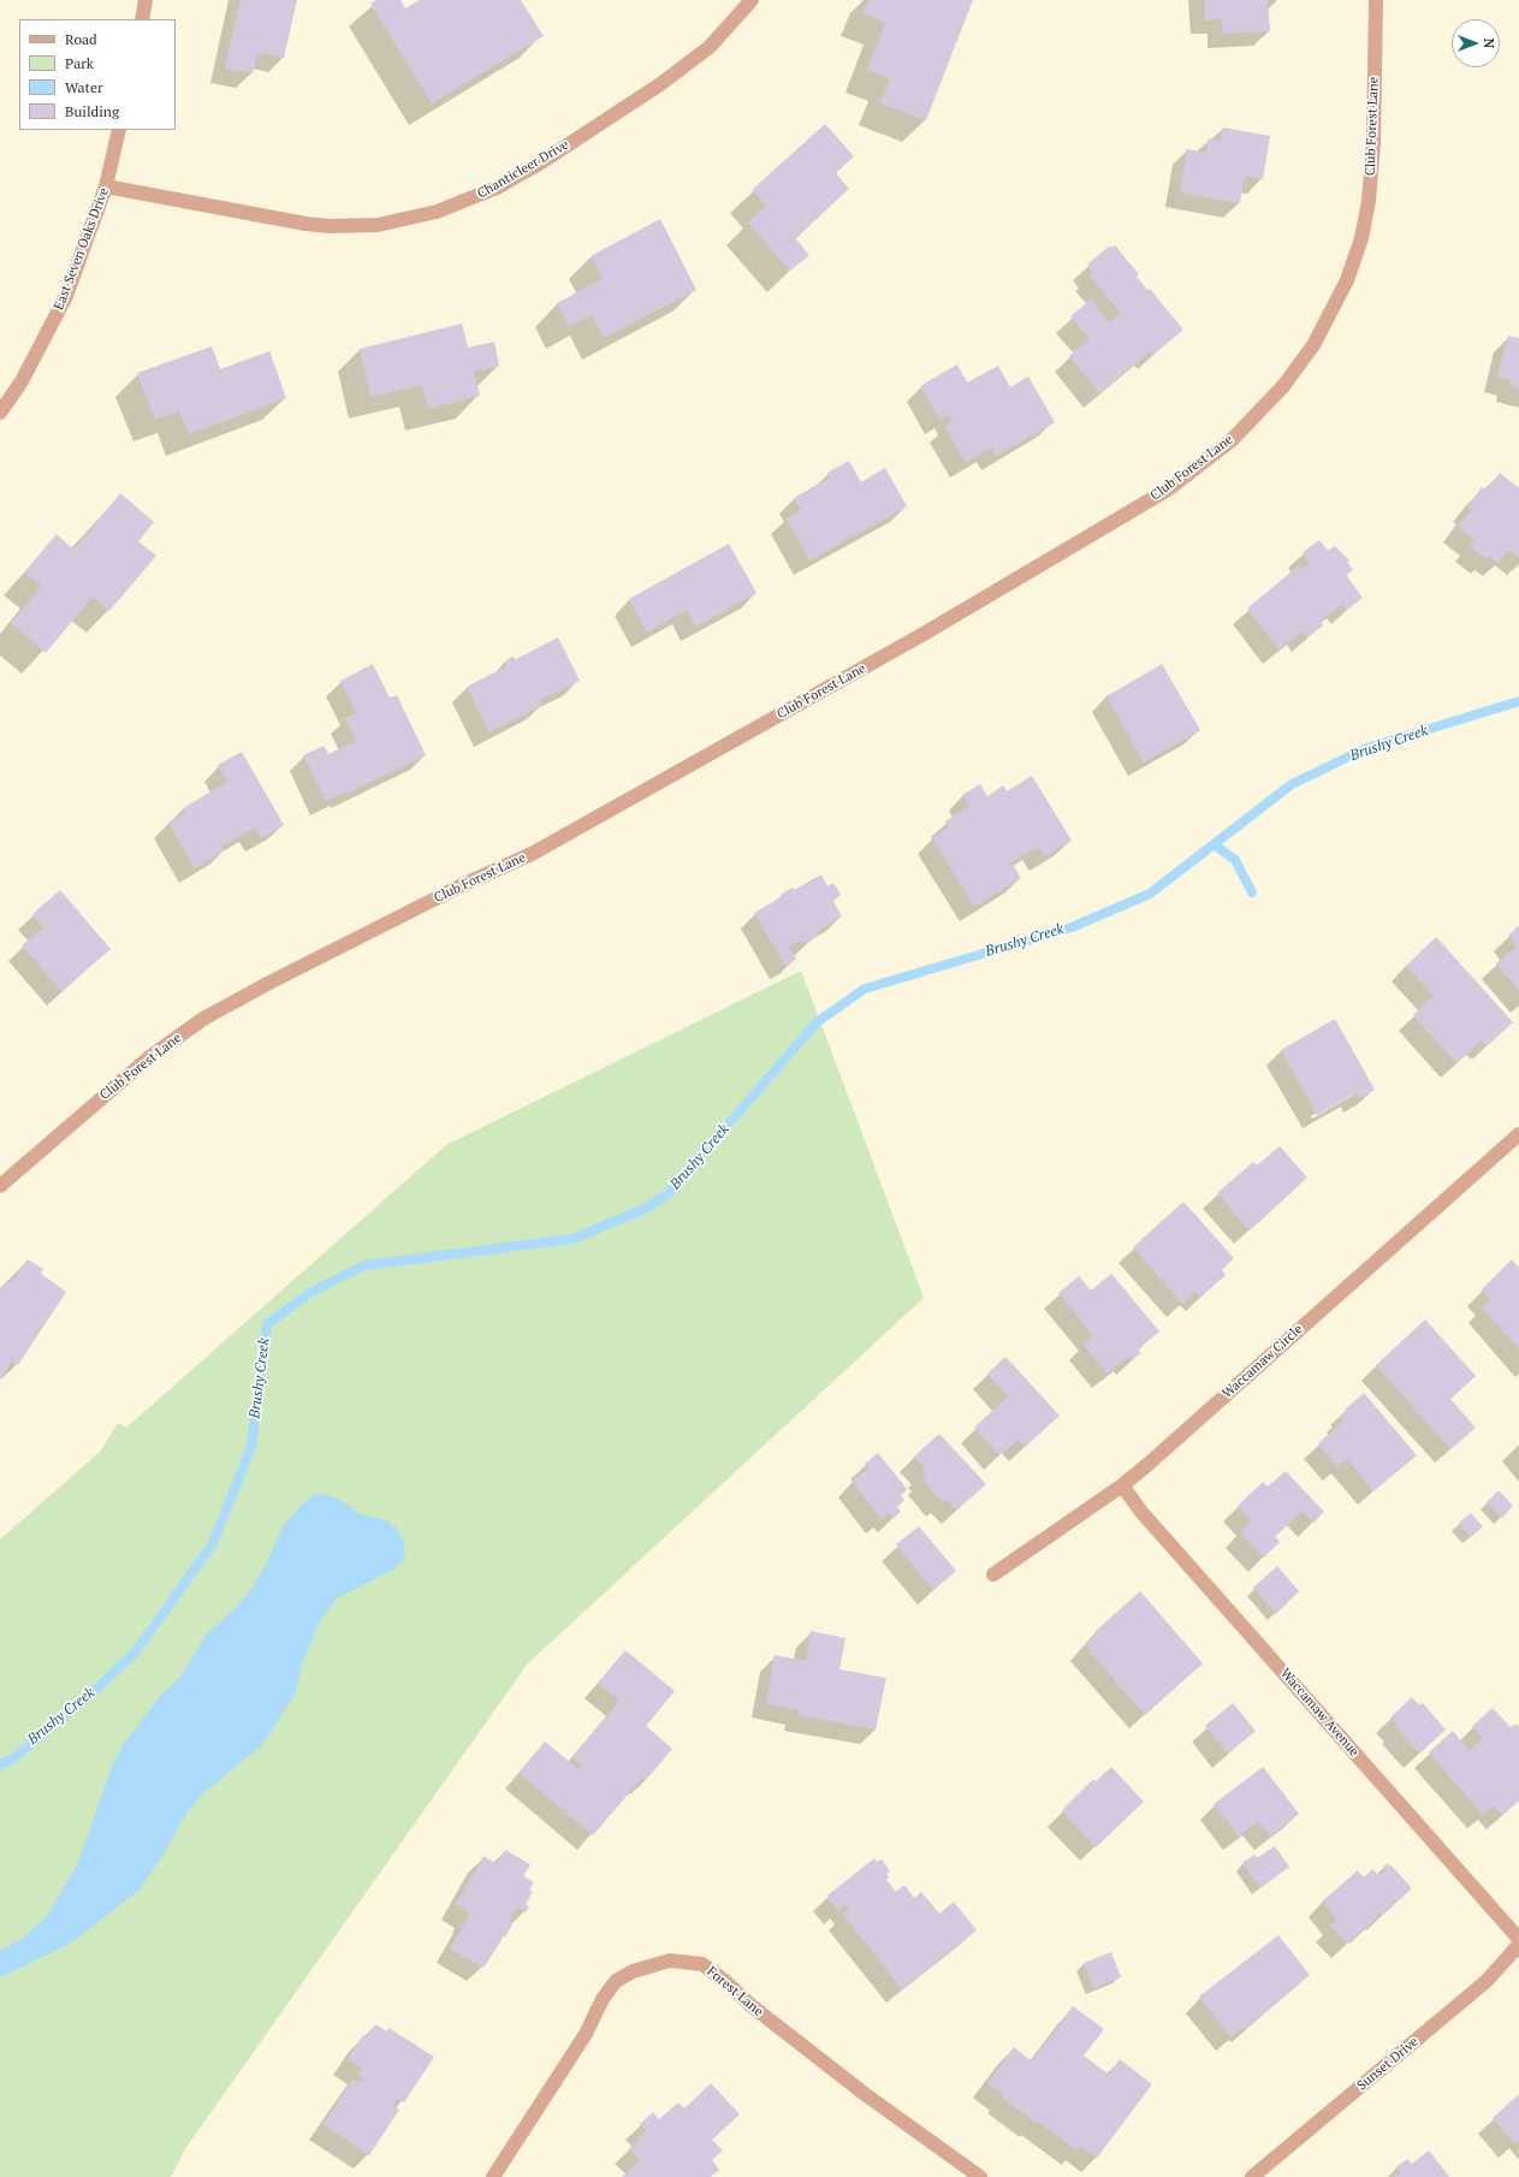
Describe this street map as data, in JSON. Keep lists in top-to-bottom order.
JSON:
{
  "streets": {
    "street": [
      "Club Forest Lane",
      "Chanticleer Drive",
      "East Seven Oaks Drive",
      "Waccamaw Circle",
      "Waccamaw Avenue",
      "Forest Lane",
      "Sunset Drive"
    ]
  },
  "crossings": [
    ["Chanticleer Drive", "East Seven Oaks Drive"],
    ["Waccamaw Circle", "Waccamaw Avenue"]
  ],
  "water": ["Brushy Creek"],
  "legend": [
    "Road",
    "Park",
    "Water",
    "Building"
  ],
  "north": "right"
}
